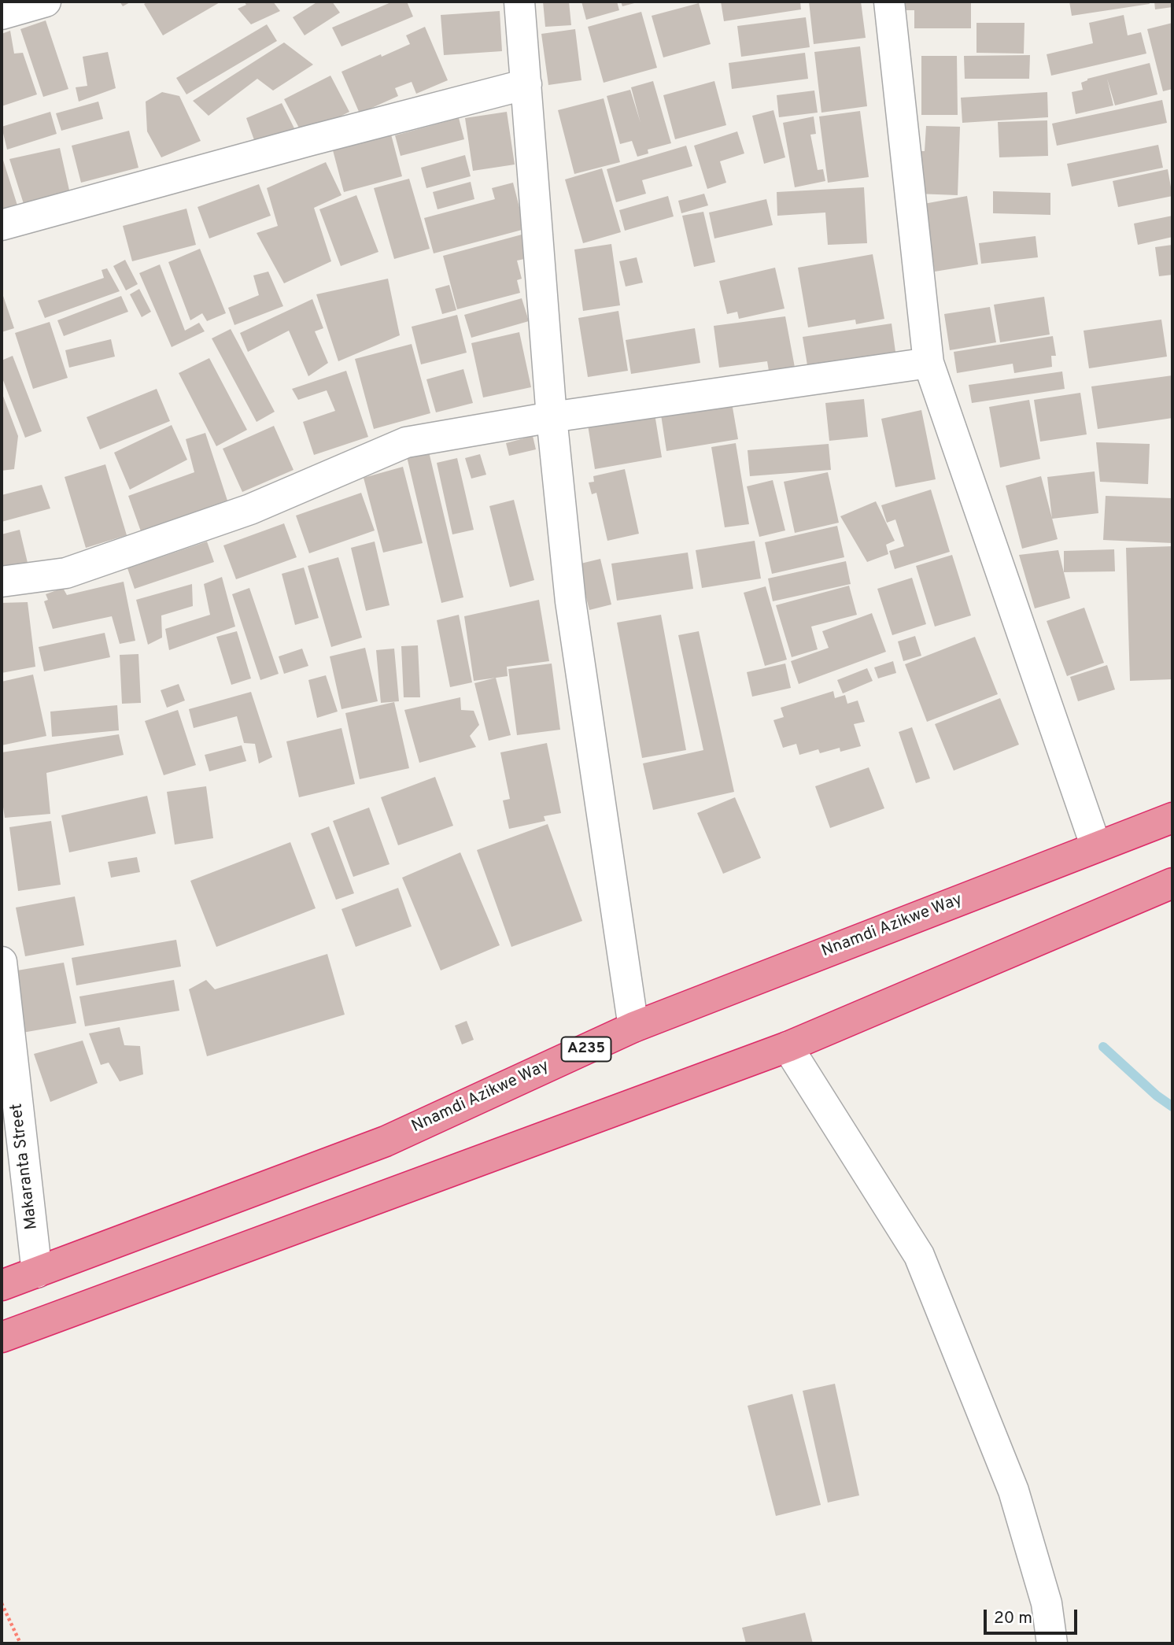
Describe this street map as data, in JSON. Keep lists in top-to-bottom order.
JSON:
{
  "streets": {
    "highway": ["Nnamdi Azikwe Way", "A235"],
    "street": ["Makaranta Street"]
  },
  "crossings": [
    ["Nnamdi Azikwe Way", "Makaranta Street"]
  ],
  "scale_bar": "20 m"
}
